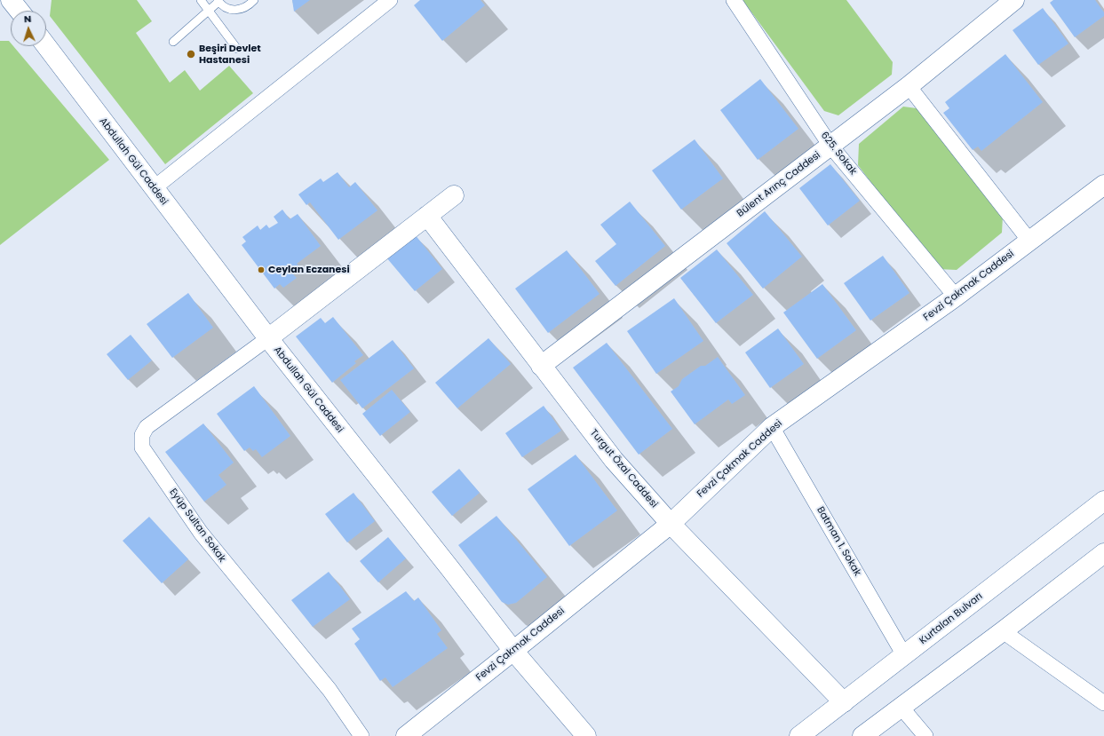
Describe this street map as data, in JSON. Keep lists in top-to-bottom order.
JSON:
{
  "streets": {
    "main road": [
      "Abdullah Gül Caddesi",
      "Bülent Arınç Caddesi",
      "Fevzi Çakmak Caddesi",
      "Turgut Özal Caddesi",
      "Kurtalan Bulvarı"
    ],
    "street": ["625. Sokak", "Eyüp Sultan Sokak", "Batman 1. Sokak"]
  },
  "crossings": [
    ["625. Sokak", "Bülent Arınç Caddesi"],
    ["625. Sokak", "Fevzi Çakmak Caddesi"],
    ["Abdullah Gül Caddesi", "Fevzi Çakmak Caddesi"],
    ["Abdullah Gül Caddesi", "Eyüp Sultan Sokak"],
    ["Bülent Arınç Caddesi", "Turgut Özal Caddesi"],
    ["Fevzi Çakmak Caddesi", "Turgut Özal Caddesi"],
    ["Fevzi Çakmak Caddesi", "Batman 1. Sokak"],
    ["Turgut Özal Caddesi", "Kurtalan Bulvarı"],
    ["Batman 1. Sokak", "Kurtalan Bulvarı"]
  ],
  "places": ["Beşiri Devlet Hastanesi", "Ceylan Eczanesi"],
  "north": "top"
}
